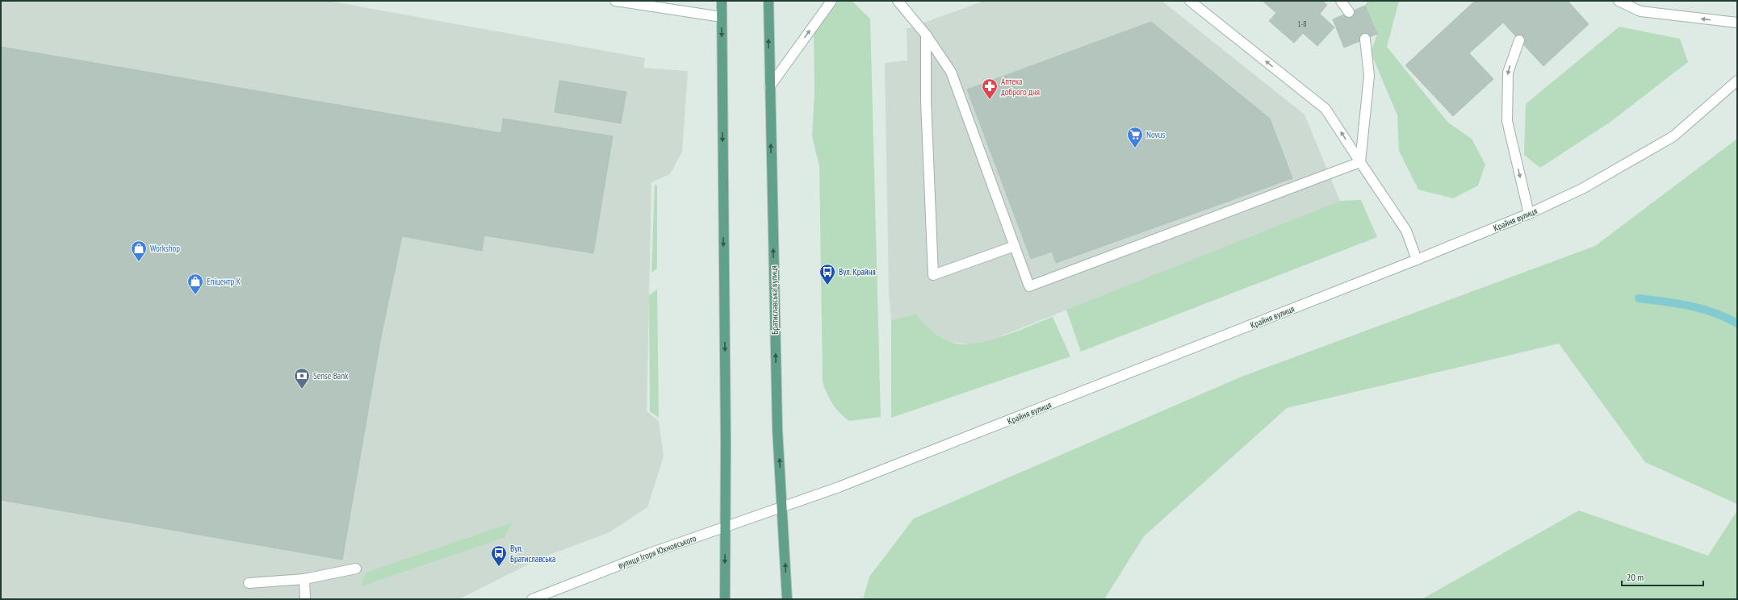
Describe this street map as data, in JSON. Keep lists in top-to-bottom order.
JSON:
{
  "streets": {
    "main road": ["Братиславська вулиця"],
    "street": ["Крайня вулиця", "вулиця Ігоря Юхновського"]
  },
  "crossings": [
    ["Крайня вулиця", "Братиславська вулиця"],
    ["Крайня вулиця", "вулиця Ігоря Юхновського"],
    ["Братиславська вулиця", "вулиця Ігоря Юхновського"]
  ],
  "places": {
    "pharmacy": ["Аптека доброго дня"],
    "supermarket": ["Novus"],
    "shop": ["Workshop", "Епіцентр К"],
    "bus stop": ["Вул. Крайня", "Вул. Братиславська"],
    "bank": ["Sense Bank"]
  },
  "house_numbers": ["1-В"],
  "scale_bar": "20 m"
}
